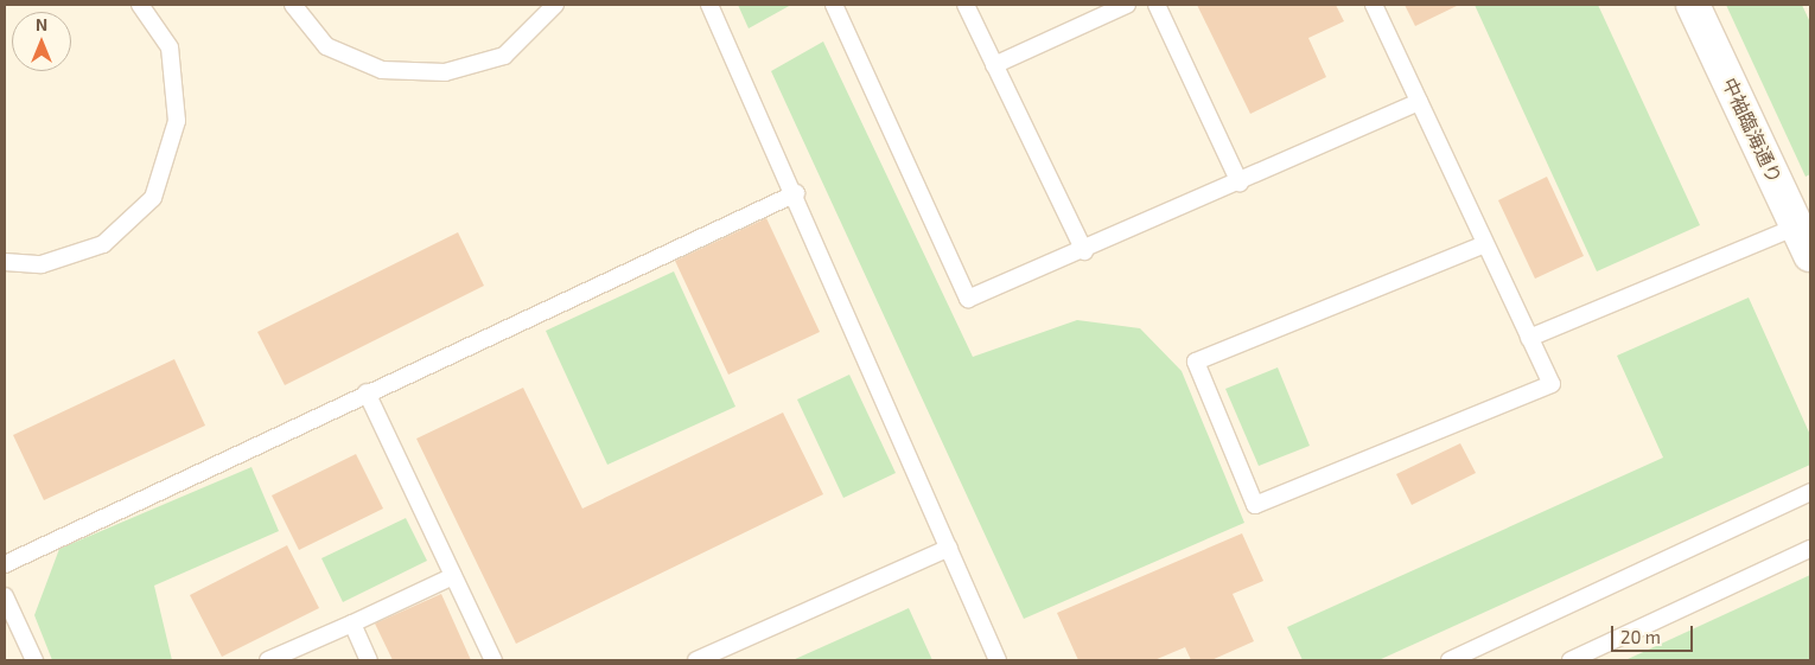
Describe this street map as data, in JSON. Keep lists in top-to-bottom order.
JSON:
{
  "streets": {
    "street": ["中袖臨海通り"]
  },
  "scale_bar": "20 m",
  "north": "top"
}
